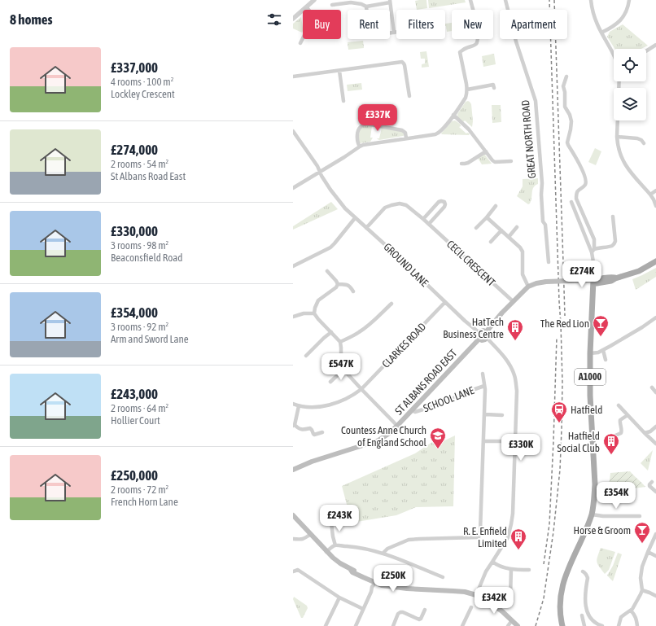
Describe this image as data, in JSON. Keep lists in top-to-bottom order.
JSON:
{
  "streets": {
    "main road": ["A1000", "ST ALBANS ROAD EAST"],
    "street": [
      "GREAT NORTH ROAD",
      "CECIL CRESCENT",
      "GROUND LANE",
      "CLARKES ROAD",
      "SCHOOL LANE"
    ]
  },
  "crossings": [
    ["CECIL CRESCENT", "GROUND LANE"],
    ["GROUND LANE", "CLARKES ROAD"],
    ["GROUND LANE", "ST ALBANS ROAD EAST"],
    ["ST ALBANS ROAD EAST", "SCHOOL LANE"]
  ],
  "places": {
    "bar": ["The Red Lion", "Horse & Groom"],
    "building": ["HatTech Business Centre", "Hatfield Social Club", "R. E. Enfield Limited"],
    "station": ["Hatfield"],
    "school or university": ["Countess Anne Church of England School"]
  },
  "page": {
    "heading": "8 homes",
    "chip": [
      "Buy",
      "Rent",
      "Filters",
      "New",
      "Apartment"
    ],
    "list": [
      {
        "name": "£337,000",
        "note": "4 rooms · 100 m² · Lockley Crescent"
      },
      {
        "name": "£274,000",
        "note": "2 rooms · 54 m² · St Albans Road East"
      },
      {
        "name": "£330,000",
        "note": "3 rooms · 98 m² · Beaconsfield Road"
      },
      {
        "name": "£354,000",
        "note": "3 rooms · 92 m² · Arm and Sword Lane"
      },
      {
        "name": "£243,000",
        "note": "2 rooms · 64 m² · Hollier Court"
      },
      {
        "name": "£250,000",
        "note": "2 rooms · 72 m² · French Horn Lane"
      }
    ],
    "price": [
      "£337K",
      "£274K",
      "£547K",
      "£330K",
      "£354K",
      "£243K",
      "£250K",
      "£342K"
    ]
  }
}
